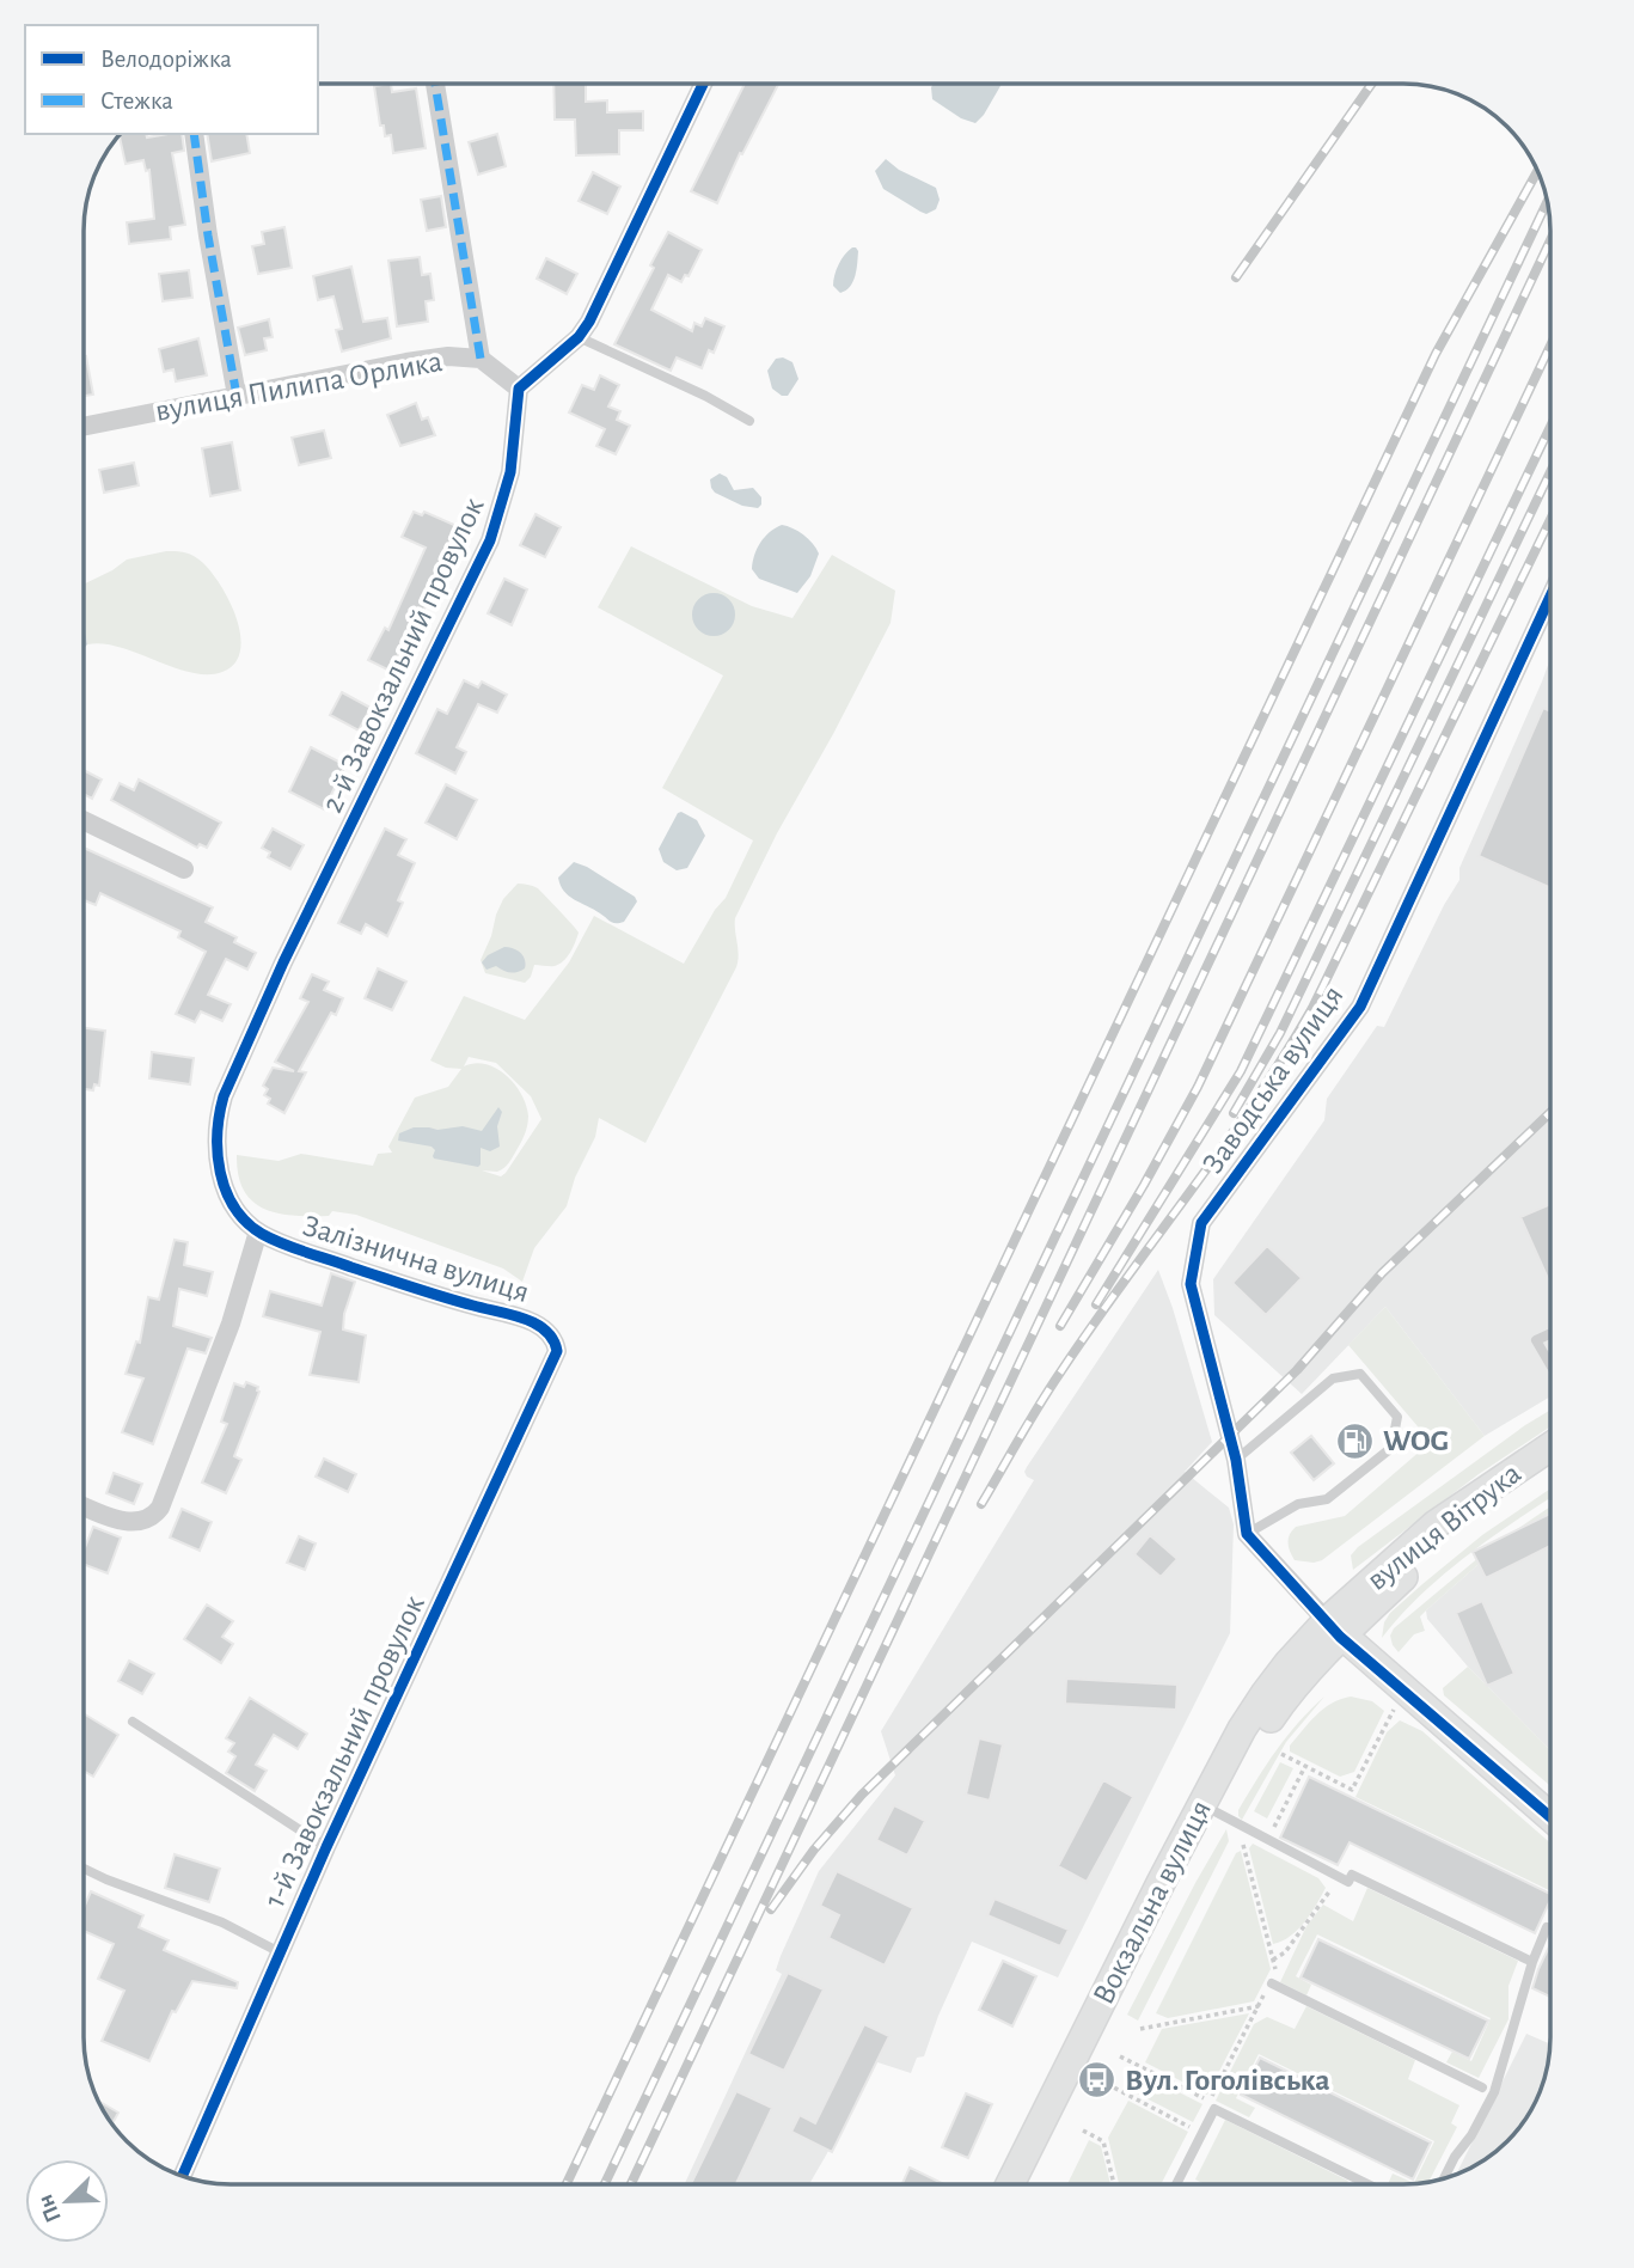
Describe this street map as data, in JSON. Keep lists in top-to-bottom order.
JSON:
{
  "streets": {
    "main road": ["вулиця Вітрука", "Вокзальна вулиця"],
    "street": [
      "вулиця Пилипа Орлика",
      "2-й Завокзальний провулок",
      "Заводська вулиця",
      "Залізнична вулиця",
      "1-й Завокзальний провулок"
    ]
  },
  "crossings": [
    ["вулиця Пилипа Орлика", "2-й Завокзальний провулок"],
    ["2-й Завокзальний провулок", "Залізнична вулиця"],
    ["Залізнична вулиця", "1-й Завокзальний провулок"],
    ["вулиця Вітрука", "Вокзальна вулиця"]
  ],
  "places": {
    "fuel station": ["WOG"],
    "bus stop": ["Вул. Гоголівська"]
  },
  "legend": ["Велодоріжка", "Стежка"],
  "north": "bottom left"
}
